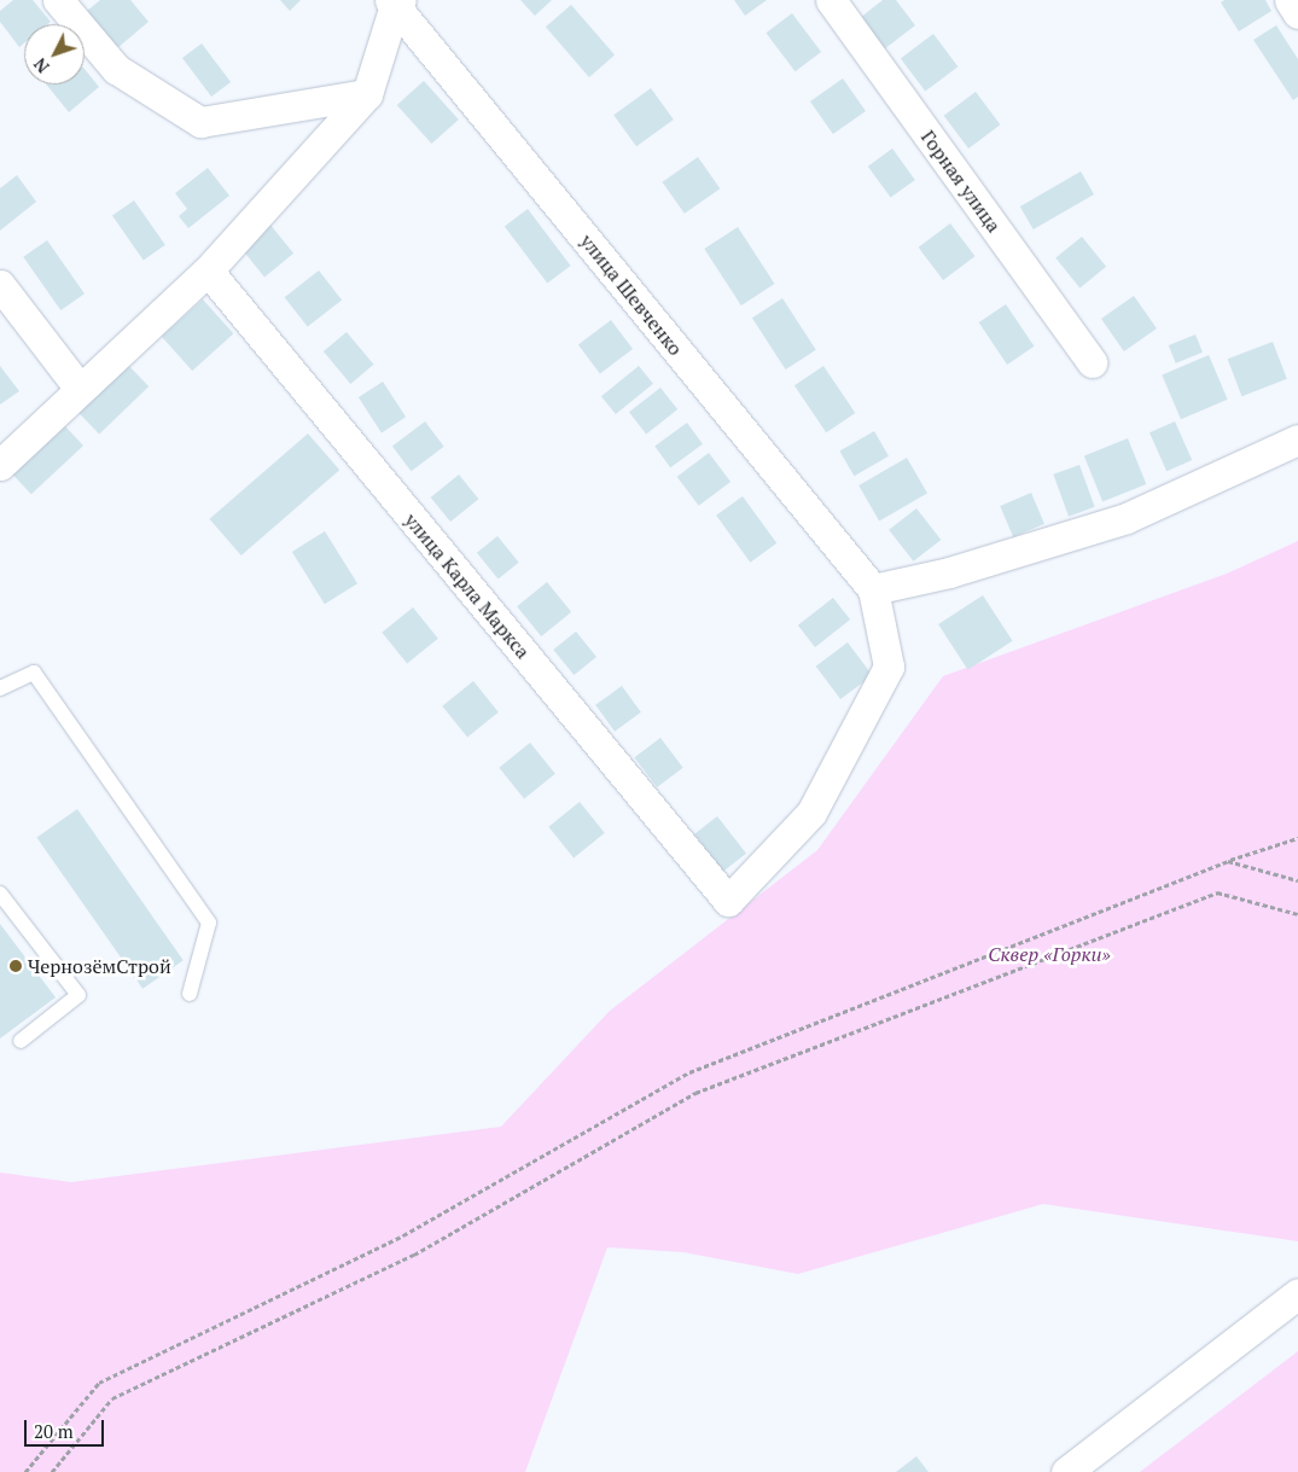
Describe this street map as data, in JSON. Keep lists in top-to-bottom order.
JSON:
{
  "streets": {
    "street": ["Горная улица", "улица Шевченко", "улица Карла Маркса"]
  },
  "crossings": [
    ["улица Шевченко", "улица Карла Маркса"]
  ],
  "parks": ["Сквер «Горки»"],
  "places": ["ЧернозёмСтрой"],
  "scale_bar": "20 m",
  "north": "bottom left"
}
